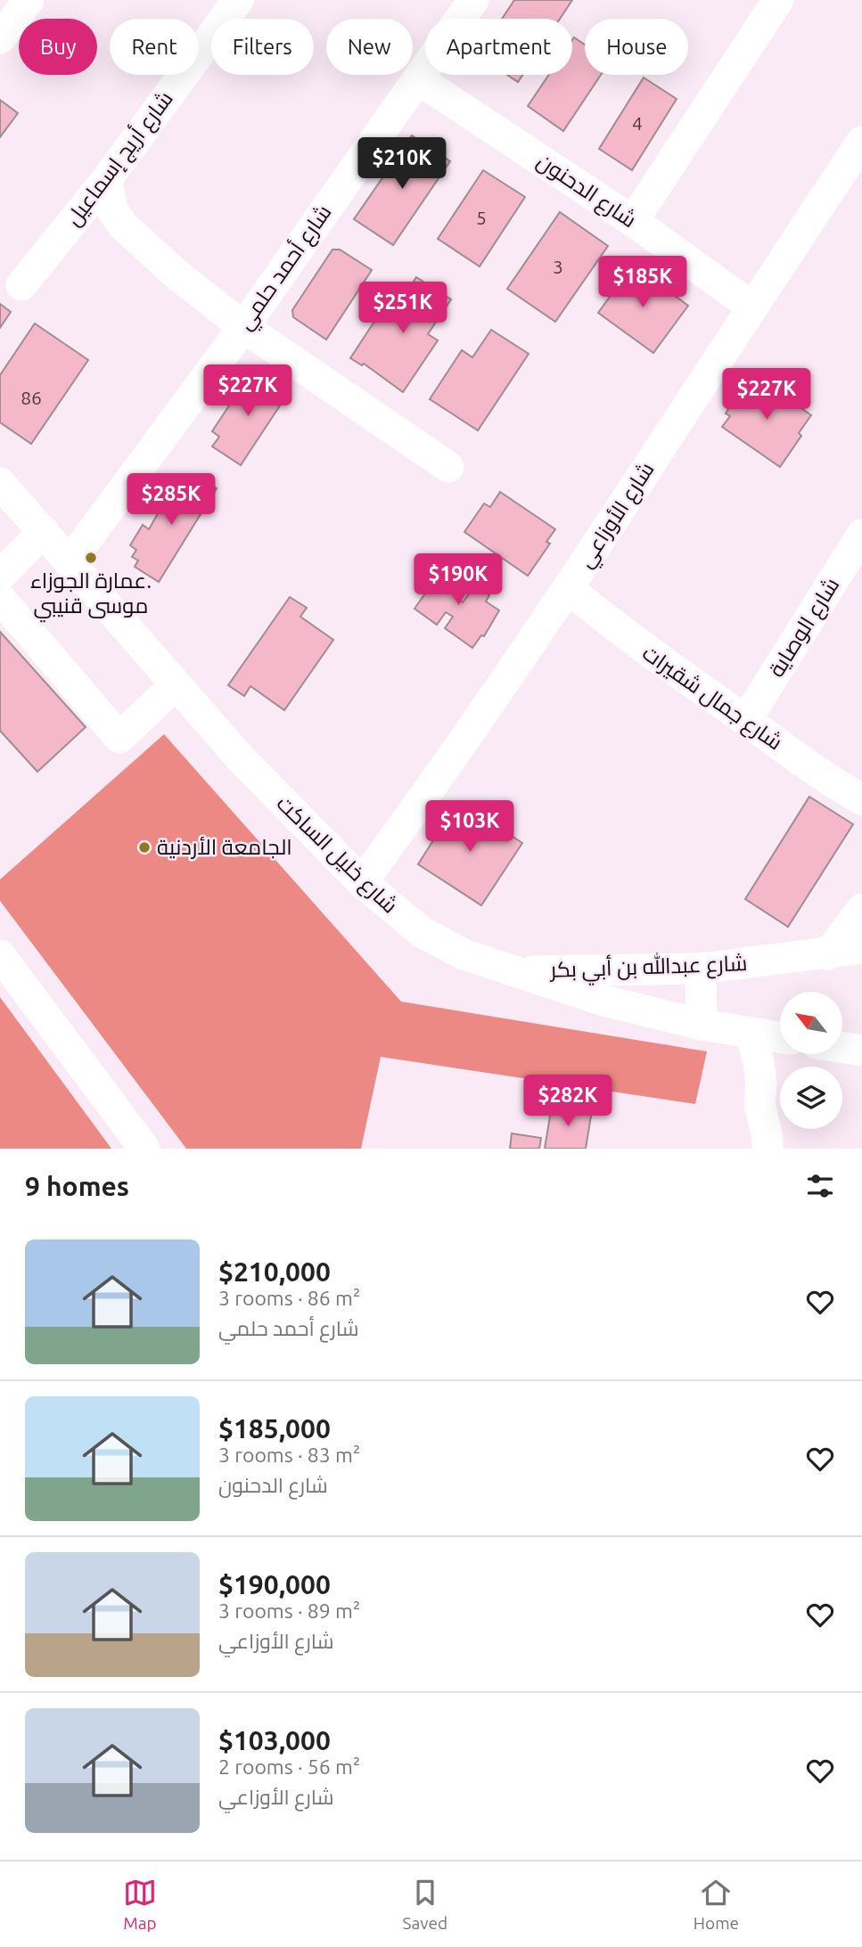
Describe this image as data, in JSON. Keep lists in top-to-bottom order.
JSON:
{
  "streets": {
    "street": [
      "شارع أريج إسماعيل",
      "شارع الدحنون",
      "شارع أحمد حلمي",
      "شارع الأوزاعي",
      "شارع الوصاية",
      "شارع جمال شقيرات",
      "شارع خليل الساكت",
      "شارع عبدالله بن أبي بكر"
    ]
  },
  "crossings": [
    ["شارع الدحنون", "شارع أحمد حلمي"],
    ["شارع الدحنون", "شارع الأوزاعي"],
    ["شارع أحمد حلمي", "شارع خليل الساكت"],
    ["شارع الأوزاعي", "شارع جمال شقيرات"],
    ["شارع الأوزاعي", "شارع خليل الساكت"],
    ["شارع الوصاية", "شارع جمال شقيرات"],
    ["شارع خليل الساكت", "شارع عبدالله بن أبي بكر"]
  ],
  "places": ["عمارة الجوزاء. موسى قنيبي", "الجامعة الأردنية"],
  "house_numbers": [
    "4",
    "5",
    "3",
    "86"
  ],
  "north": "top left",
  "page": {
    "chip": [
      "Buy",
      "Rent",
      "Filters",
      "New",
      "Apartment",
      "House"
    ],
    "price": [
      "$210K",
      "$185K",
      "$251K",
      "$227K",
      "$227K",
      "$285K",
      "$190K",
      "$103K",
      "$282K"
    ],
    "heading": "9 homes",
    "list": [
      {
        "name": "$210,000",
        "note": "3 rooms · 86 m² · شارع أحمد حلمي"
      },
      {
        "name": "$185,000",
        "note": "3 rooms · 83 m² · شارع الدحنون"
      },
      {
        "name": "$190,000",
        "note": "3 rooms · 89 m² · شارع الأوزاعي"
      },
      {
        "name": "$103,000",
        "note": "2 rooms · 56 m² · شارع الأوزاعي"
      }
    ],
    "tabs": ["Map", "Saved", "Home"]
  }
}
